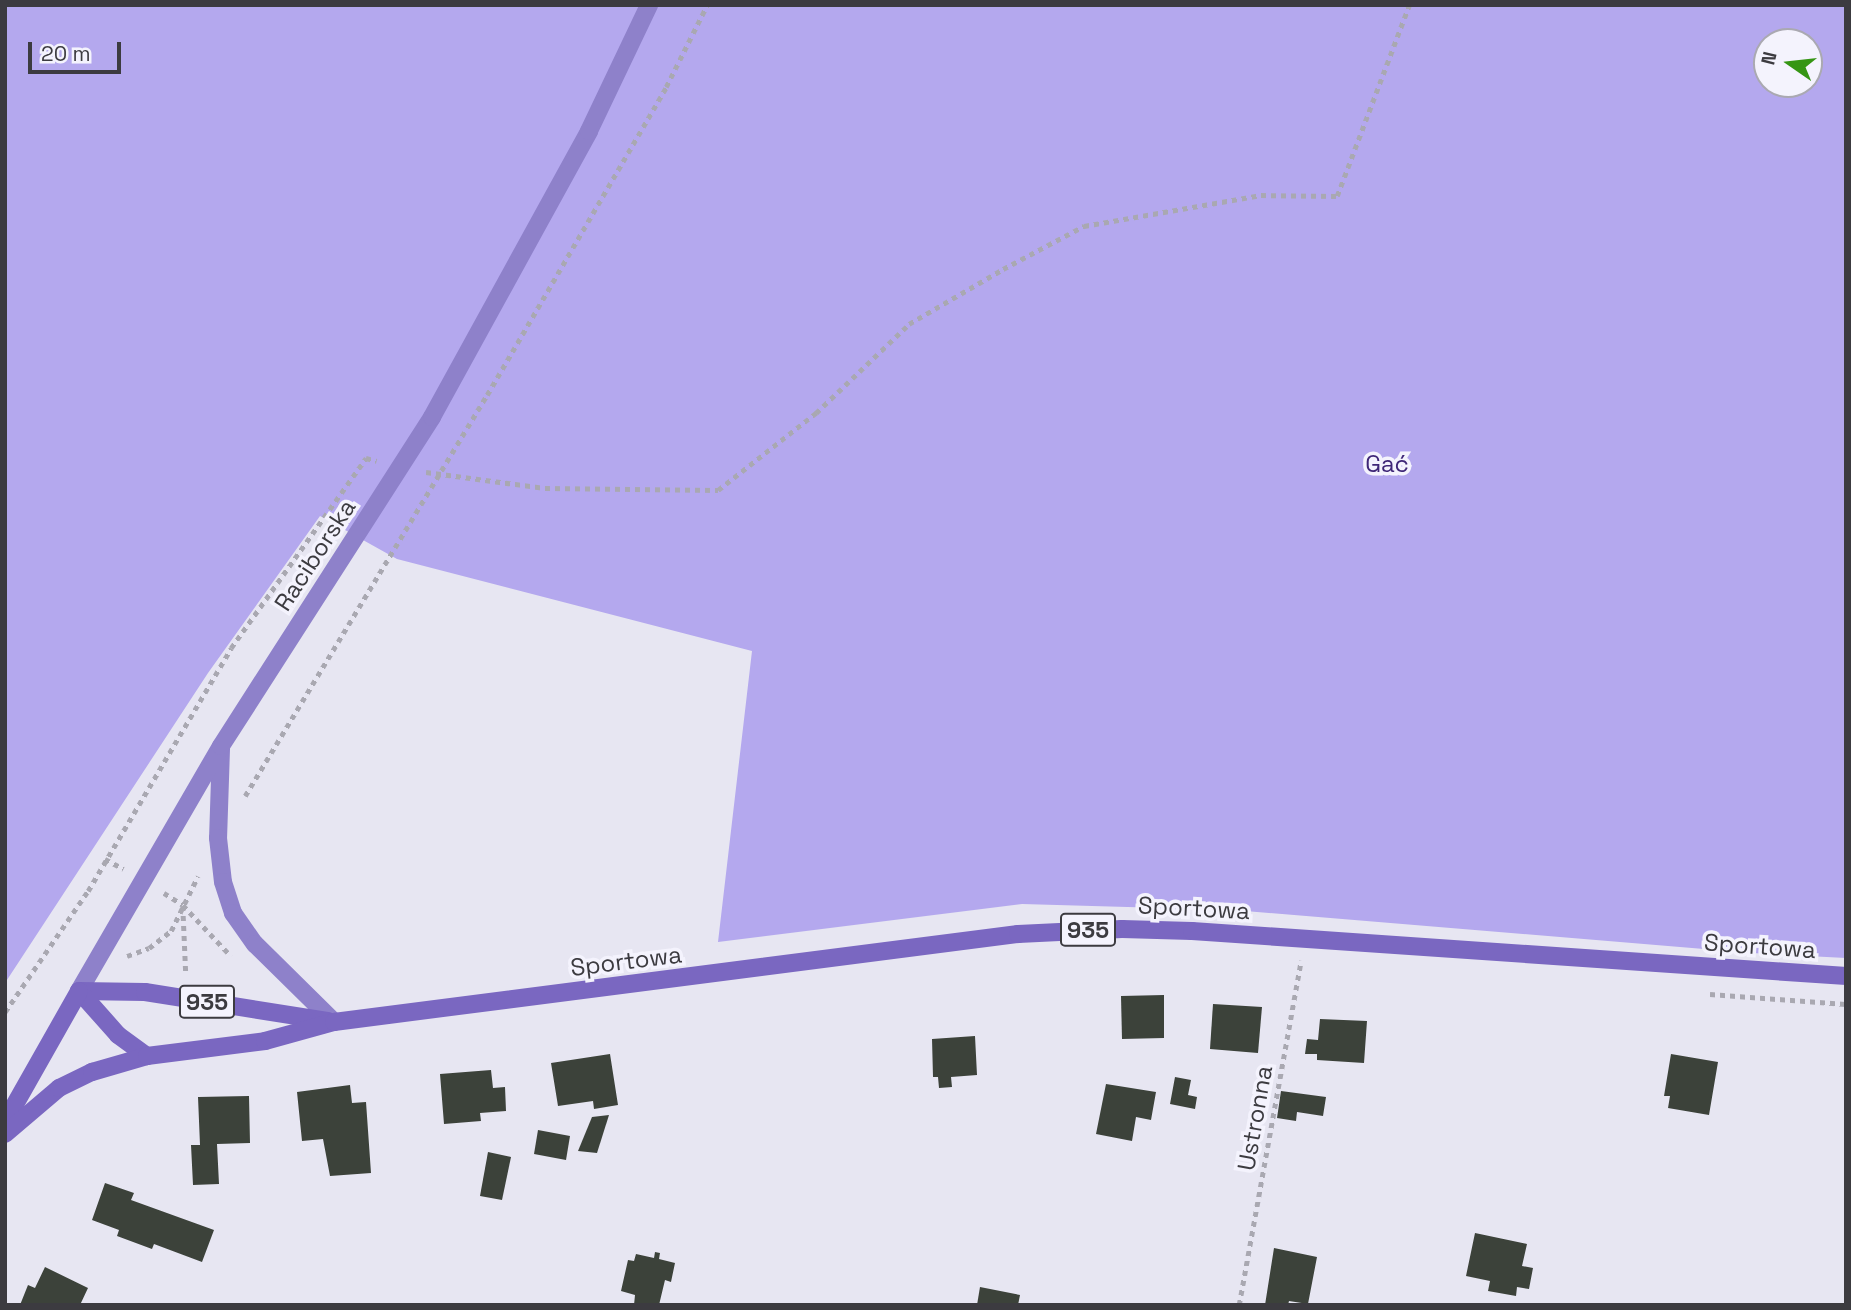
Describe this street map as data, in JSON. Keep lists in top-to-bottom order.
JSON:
{
  "streets": {
    "main road": ["Raciborska", "Sportowa", "935"],
    "path": ["Ustronna"]
  },
  "crossings": [
    ["Raciborska", "Sportowa"],
    ["Sportowa", "Ustronna"]
  ],
  "parks": ["Gać"],
  "scale_bar": "20 m",
  "north": "left"
}
